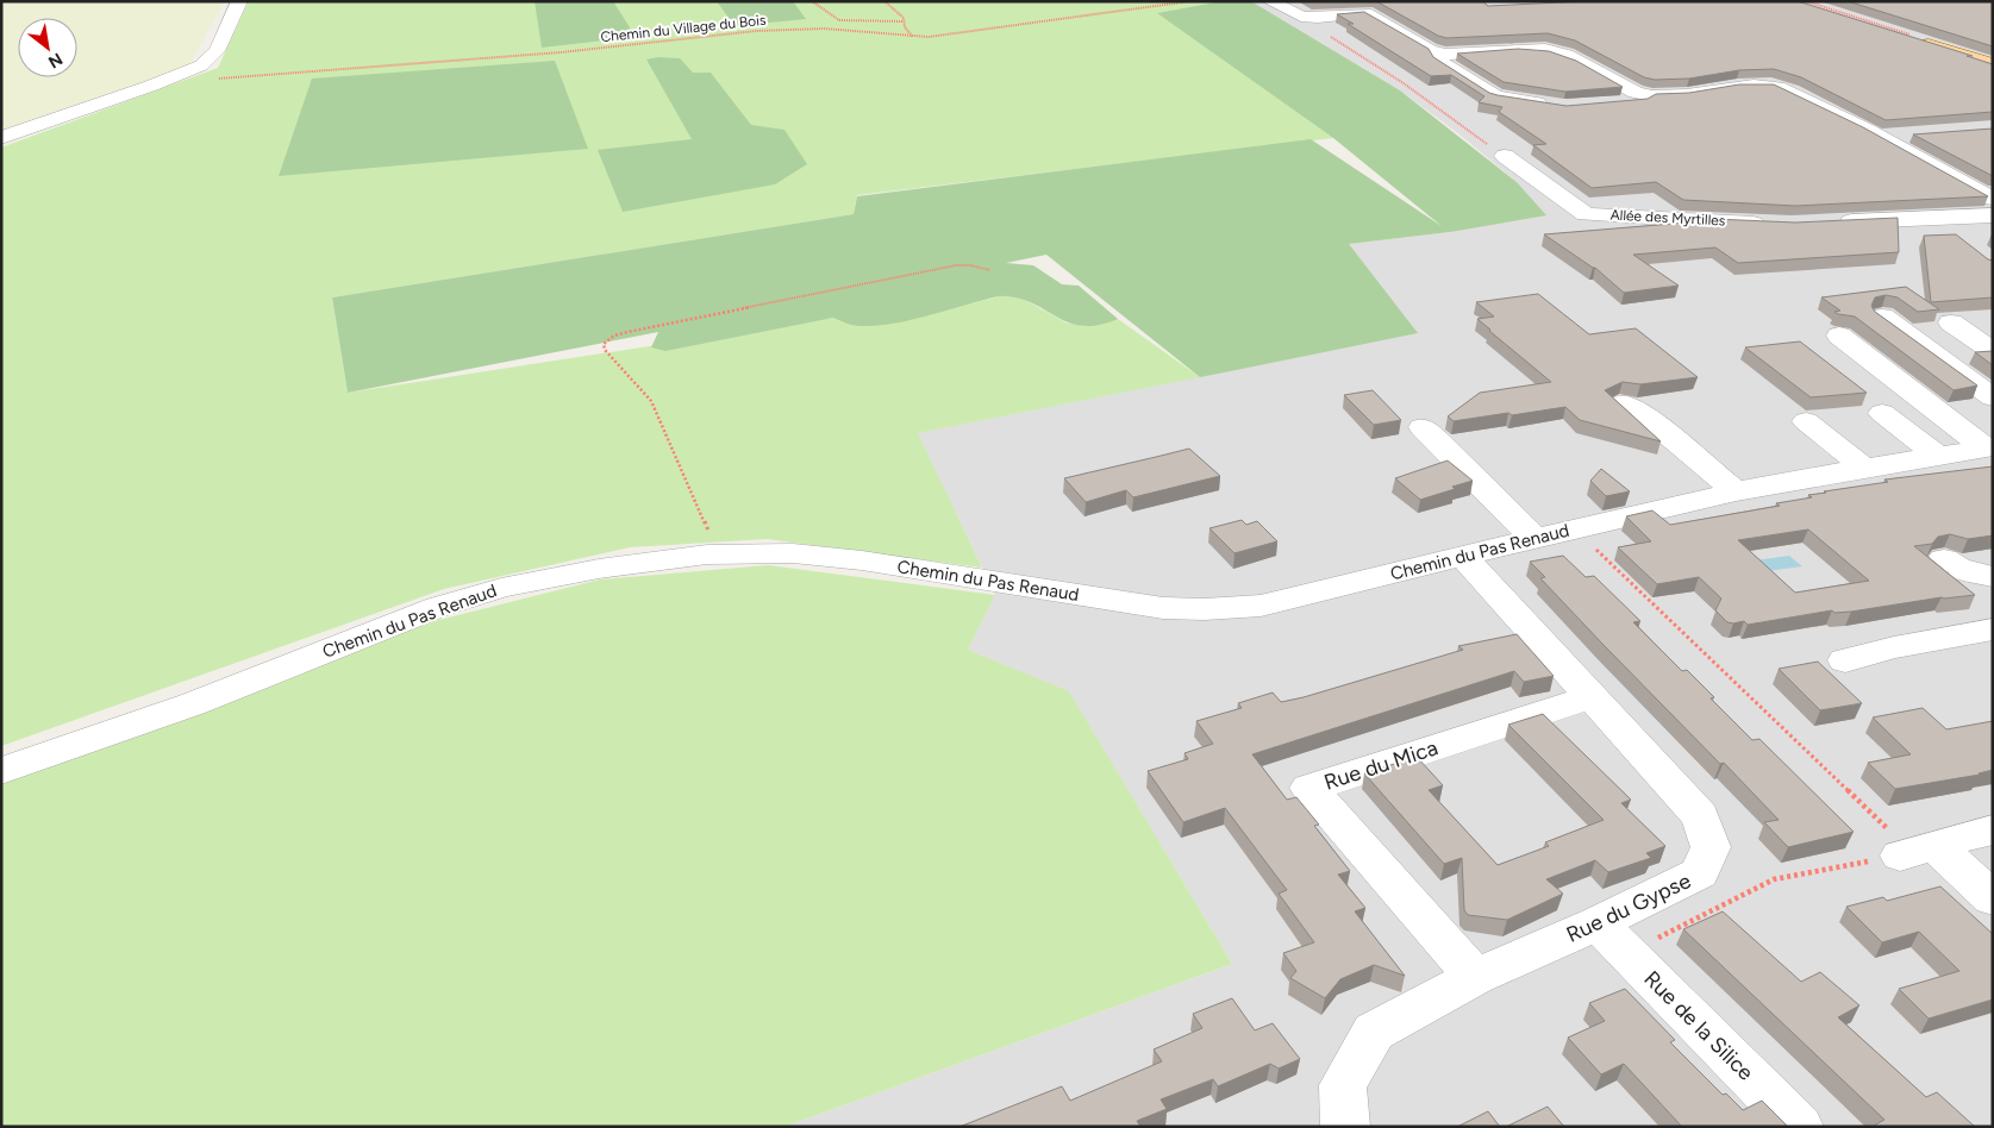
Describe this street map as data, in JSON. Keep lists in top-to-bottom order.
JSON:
{
  "streets": {
    "street": [
      "Allée des Myrtilles",
      "Chemin du Pas Renaud",
      "Rue du Mica",
      "Rue du Gypse",
      "Rue de la Silice"
    ],
    "path": ["Chemin du Village du Bois"]
  },
  "crossings": [
    ["Chemin du Pas Renaud", "Rue du Gypse"],
    ["Rue du Mica", "Rue du Gypse"],
    ["Rue du Gypse", "Rue de la Silice"]
  ],
  "north": "bottom right"
}
